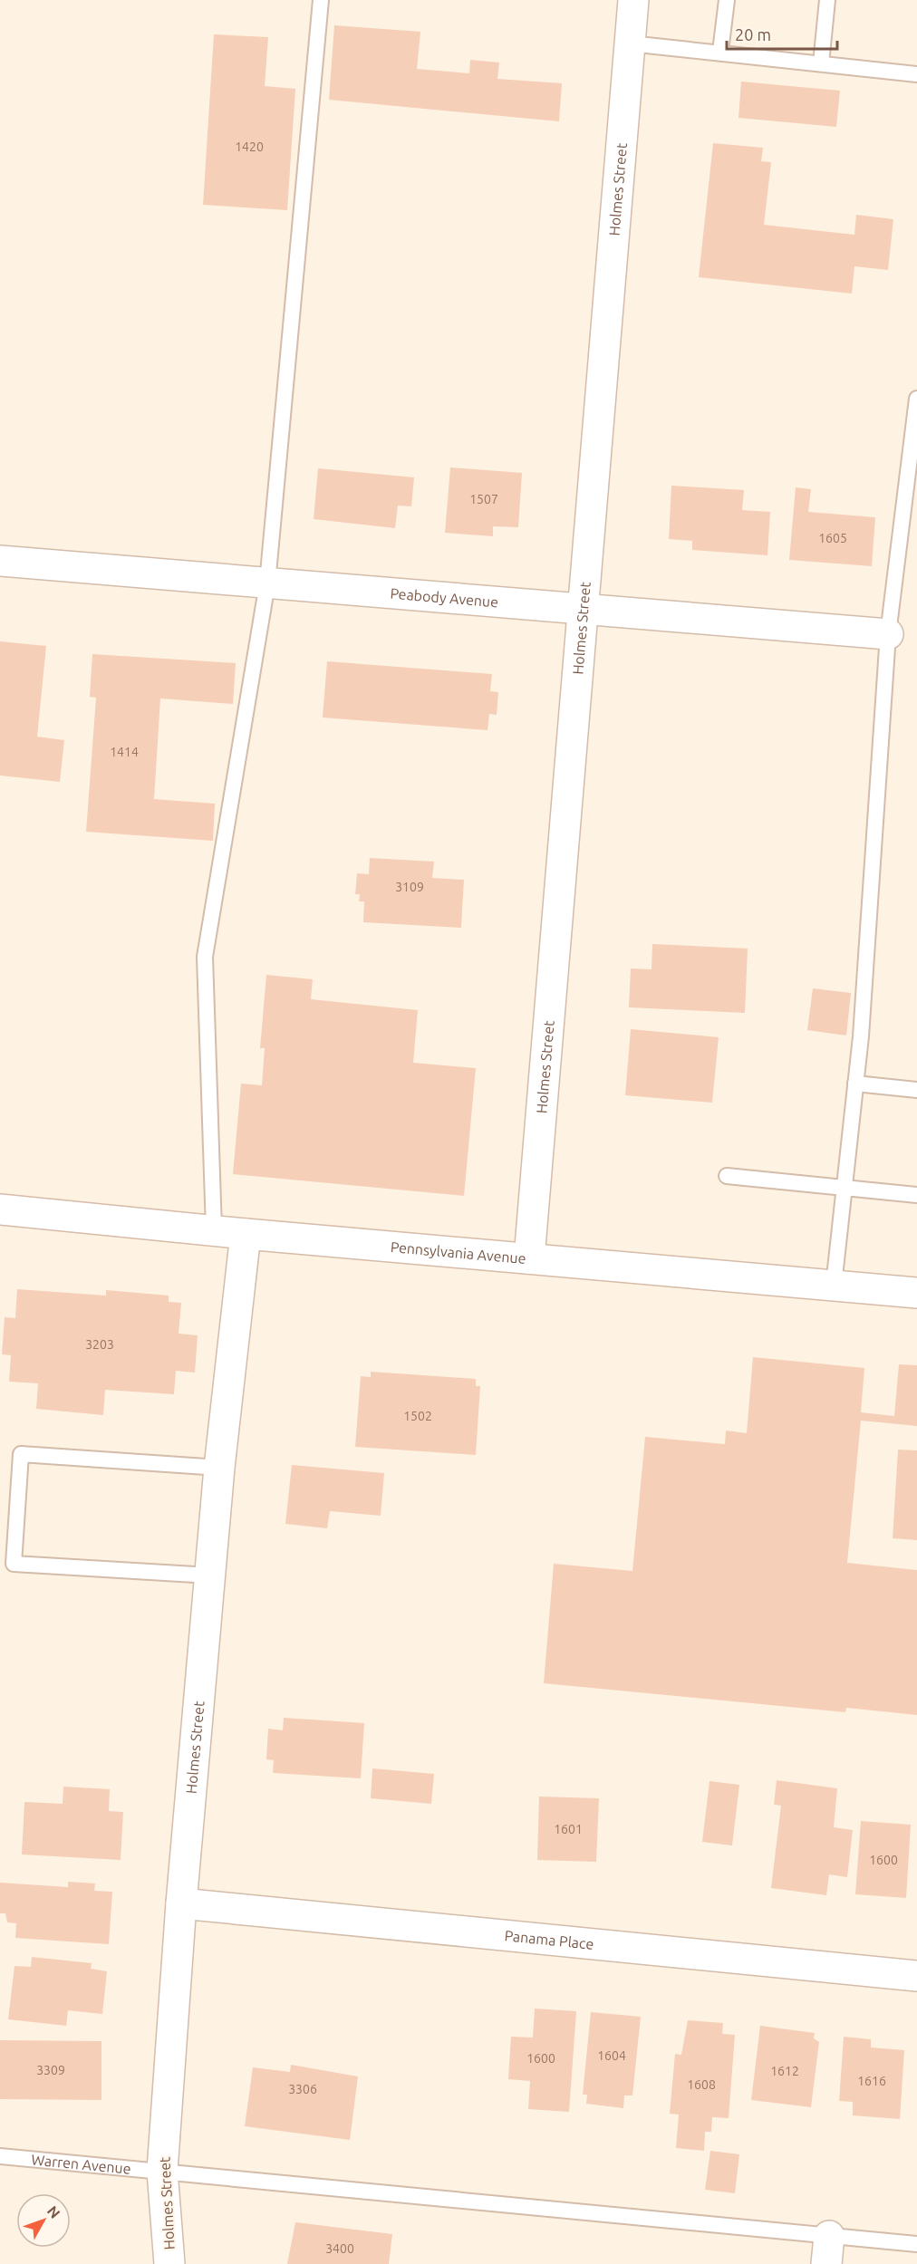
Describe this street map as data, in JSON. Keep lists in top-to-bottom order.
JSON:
{
  "streets": {
    "street": [
      "Holmes Street",
      "Peabody Avenue",
      "Pennsylvania Avenue",
      "Panama Place"
    ],
    "lane": ["Warren Avenue"]
  },
  "crossings": [
    ["Holmes Street", "Peabody Avenue"],
    ["Holmes Street", "Pennsylvania Avenue"],
    ["Holmes Street", "Panama Place"],
    ["Holmes Street", "Warren Avenue"]
  ],
  "house_numbers": [
    "1420",
    "1507",
    "1605",
    "1414",
    "3109",
    "3203",
    "1502",
    "1601",
    "1600",
    "1604",
    "1600",
    "3309",
    "1612",
    "1616",
    "1608",
    "3306",
    "3400"
  ],
  "scale_bar": "20 m",
  "north": "top right"
}
